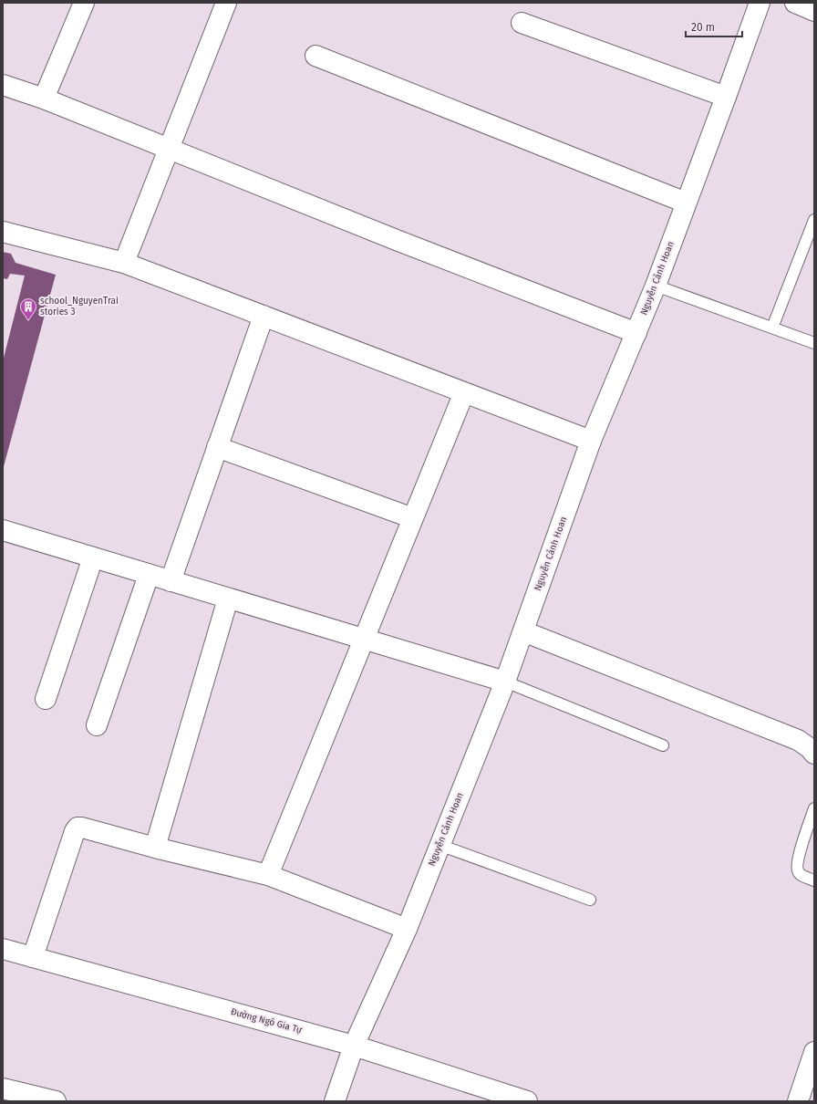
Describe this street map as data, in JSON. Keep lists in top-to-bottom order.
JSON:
{
  "streets": {
    "street": ["Nguyễn Cảnh Hoan", "Đường Ngô Gia Tự"]
  },
  "crossings": [
    ["Nguyễn Cảnh Hoan", "Đường Ngô Gia Tự"]
  ],
  "places": {
    "building": ["school_NguyenTrai stories 3"]
  },
  "scale_bar": "20 m"
}
